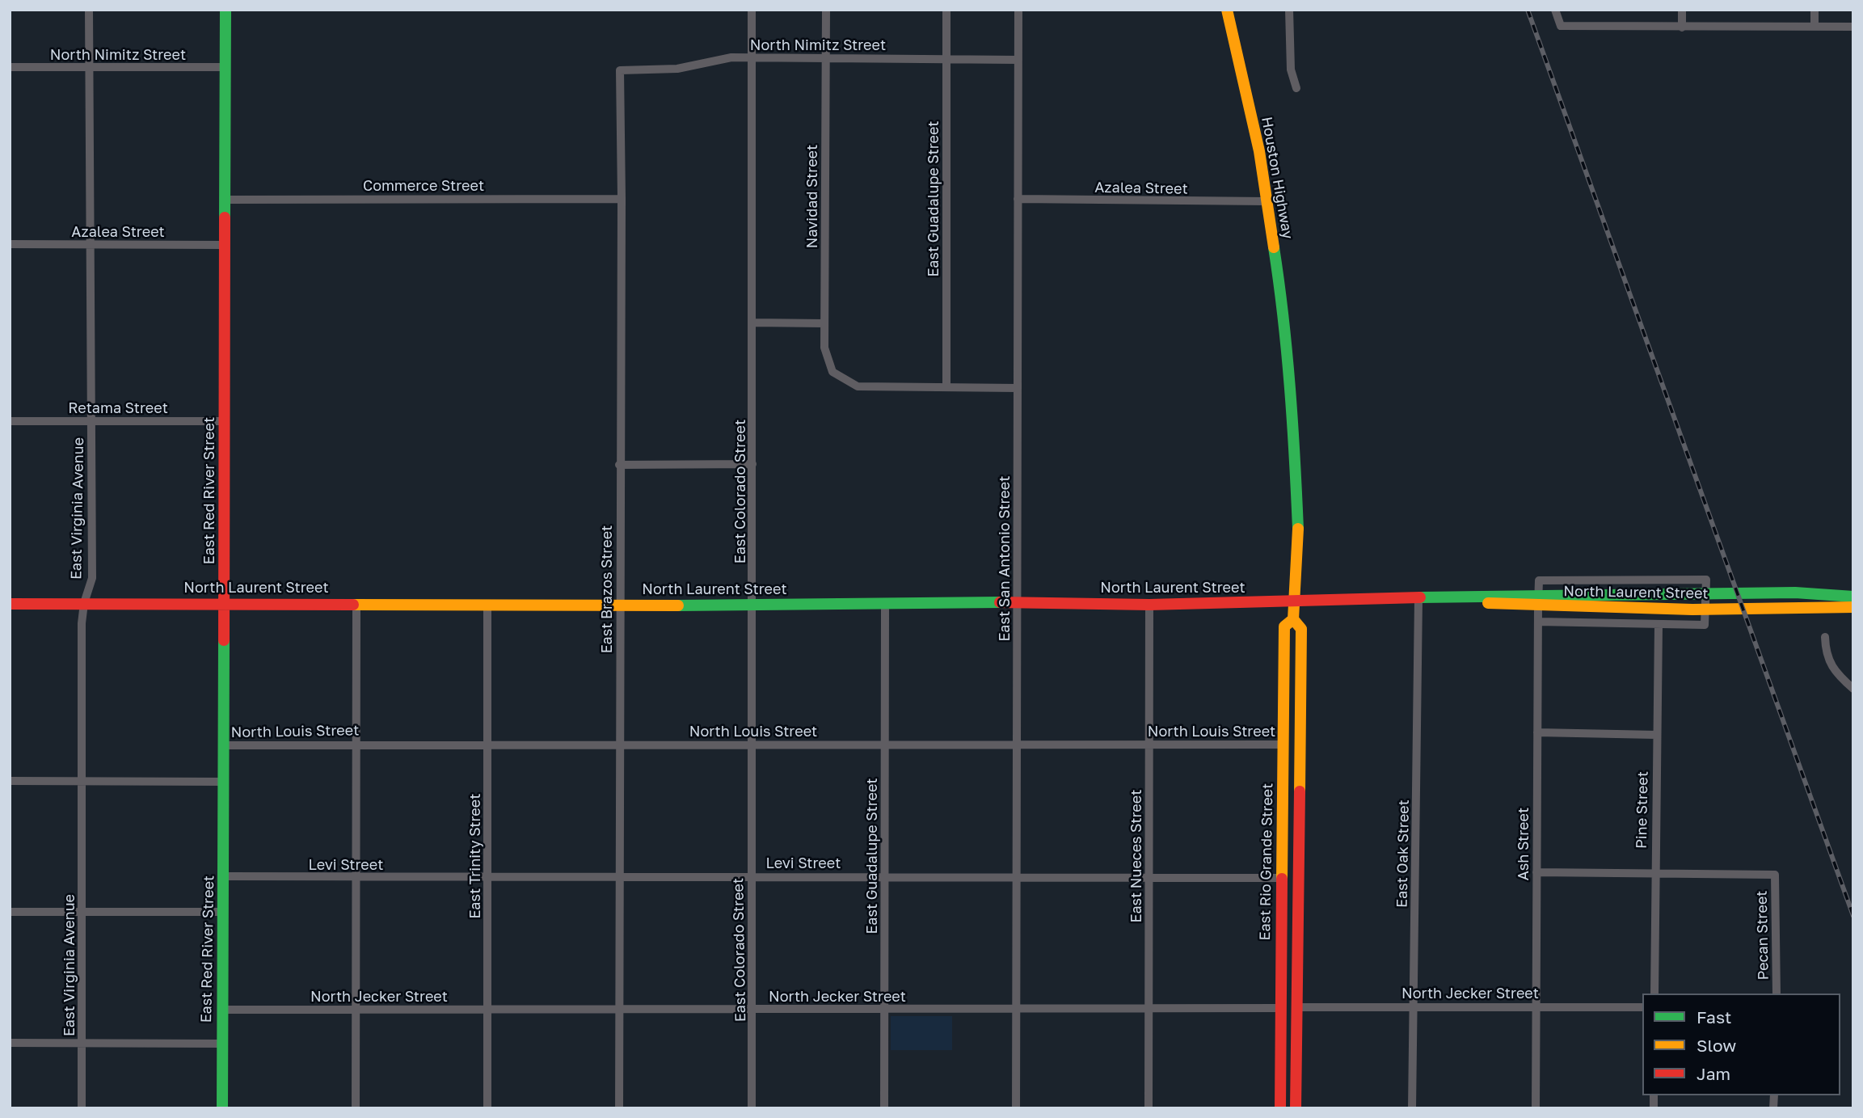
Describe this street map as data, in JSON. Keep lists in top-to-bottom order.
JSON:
{
  "streets": {
    "main road": [
      "Houston Highway",
      "East Red River Street",
      "North Laurent Street",
      "East Rio Grande Street"
    ],
    "street": [
      "North Nimitz Street",
      "Commerce Street",
      "Azalea Street",
      "Navidad Street",
      "East Guadalupe Street",
      "Retama Street",
      "East Colorado Street",
      "East Virginia Avenue",
      "East San Antonio Street",
      "East Brazos Street",
      "North Louis Street",
      "Pine Street",
      "Ash Street",
      "East Oak Street",
      "East Trinity Street",
      "East Nueces Street",
      "Levi Street",
      "Pecan Street",
      "North Jecker Street"
    ]
  },
  "crossings": [
    ["North Nimitz Street", "Navidad Street"],
    ["North Nimitz Street", "East Guadalupe Street"],
    ["North Nimitz Street", "East Red River Street"],
    ["North Nimitz Street", "East Colorado Street"],
    ["North Nimitz Street", "East Virginia Avenue"],
    ["North Nimitz Street", "East San Antonio Street"],
    ["North Nimitz Street", "East Brazos Street"],
    ["Houston Highway", "Azalea Street"],
    ["Houston Highway", "East Rio Grande Street"],
    ["Commerce Street", "East Red River Street"],
    ["Commerce Street", "East Brazos Street"],
    ["Azalea Street", "East Red River Street"],
    ["Azalea Street", "East Virginia Avenue"],
    ["Azalea Street", "East San Antonio Street"],
    ["Navidad Street", "East Guadalupe Street"],
    ["East Guadalupe Street", "North Laurent Street"],
    ["East Guadalupe Street", "North Louis Street"],
    ["East Guadalupe Street", "Levi Street"],
    ["East Guadalupe Street", "North Jecker Street"],
    ["Retama Street", "East Red River Street"],
    ["Retama Street", "East Virginia Avenue"],
    ["East Red River Street", "North Laurent Street"],
    ["East Red River Street", "North Louis Street"],
    ["East Red River Street", "Levi Street"],
    ["East Red River Street", "North Jecker Street"],
    ["East Colorado Street", "North Laurent Street"],
    ["East Colorado Street", "North Louis Street"],
    ["East Colorado Street", "Levi Street"],
    ["East Colorado Street", "North Jecker Street"],
    ["East Virginia Avenue", "North Laurent Street"],
    ["East San Antonio Street", "North Laurent Street"],
    ["East San Antonio Street", "North Louis Street"],
    ["East San Antonio Street", "Levi Street"],
    ["East San Antonio Street", "North Jecker Street"],
    ["North Laurent Street", "East Brazos Street"],
    ["North Laurent Street", "Ash Street"],
    ["North Laurent Street", "East Oak Street"],
    ["North Laurent Street", "East Trinity Street"],
    ["North Laurent Street", "East Nueces Street"],
    ["North Laurent Street", "East Rio Grande Street"],
    ["East Brazos Street", "North Louis Street"],
    ["East Brazos Street", "Levi Street"],
    ["East Brazos Street", "North Jecker Street"],
    ["North Louis Street", "East Trinity Street"],
    ["North Louis Street", "East Nueces Street"],
    ["North Louis Street", "East Rio Grande Street"],
    ["Pine Street", "Ash Street"],
    ["Pine Street", "Pecan Street"],
    ["Ash Street", "North Jecker Street"],
    ["East Oak Street", "North Jecker Street"],
    ["East Trinity Street", "Levi Street"],
    ["East Trinity Street", "North Jecker Street"],
    ["East Nueces Street", "Levi Street"],
    ["East Nueces Street", "North Jecker Street"],
    ["East Rio Grande Street", "Levi Street"],
    ["East Rio Grande Street", "North Jecker Street"]
  ],
  "legend": ["Fast", "Slow", "Jam"]
}
